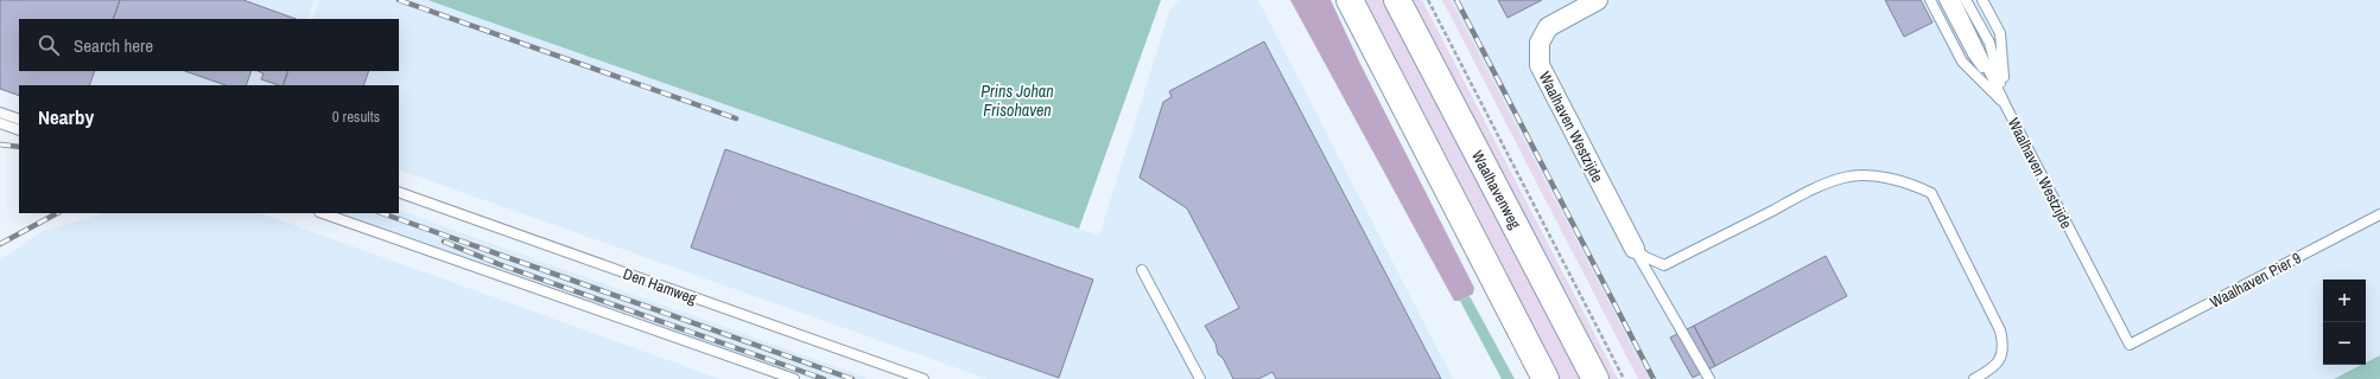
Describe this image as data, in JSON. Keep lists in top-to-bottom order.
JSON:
{
  "streets": {
    "street": ["Waalhaven Westzijde", "Waalhavenweg"],
    "lane": ["Waalhaven Pier 9", "Den Hamweg"]
  },
  "crossings": [
    ["Waalhaven Westzijde", "Waalhaven Pier 9"]
  ],
  "water": ["Prins Johan Frisohaven"],
  "page": {
    "search": "Search here",
    "heading": ["Nearby", "0 results"],
    "map_buttons": ["+", "−"]
  }
}
